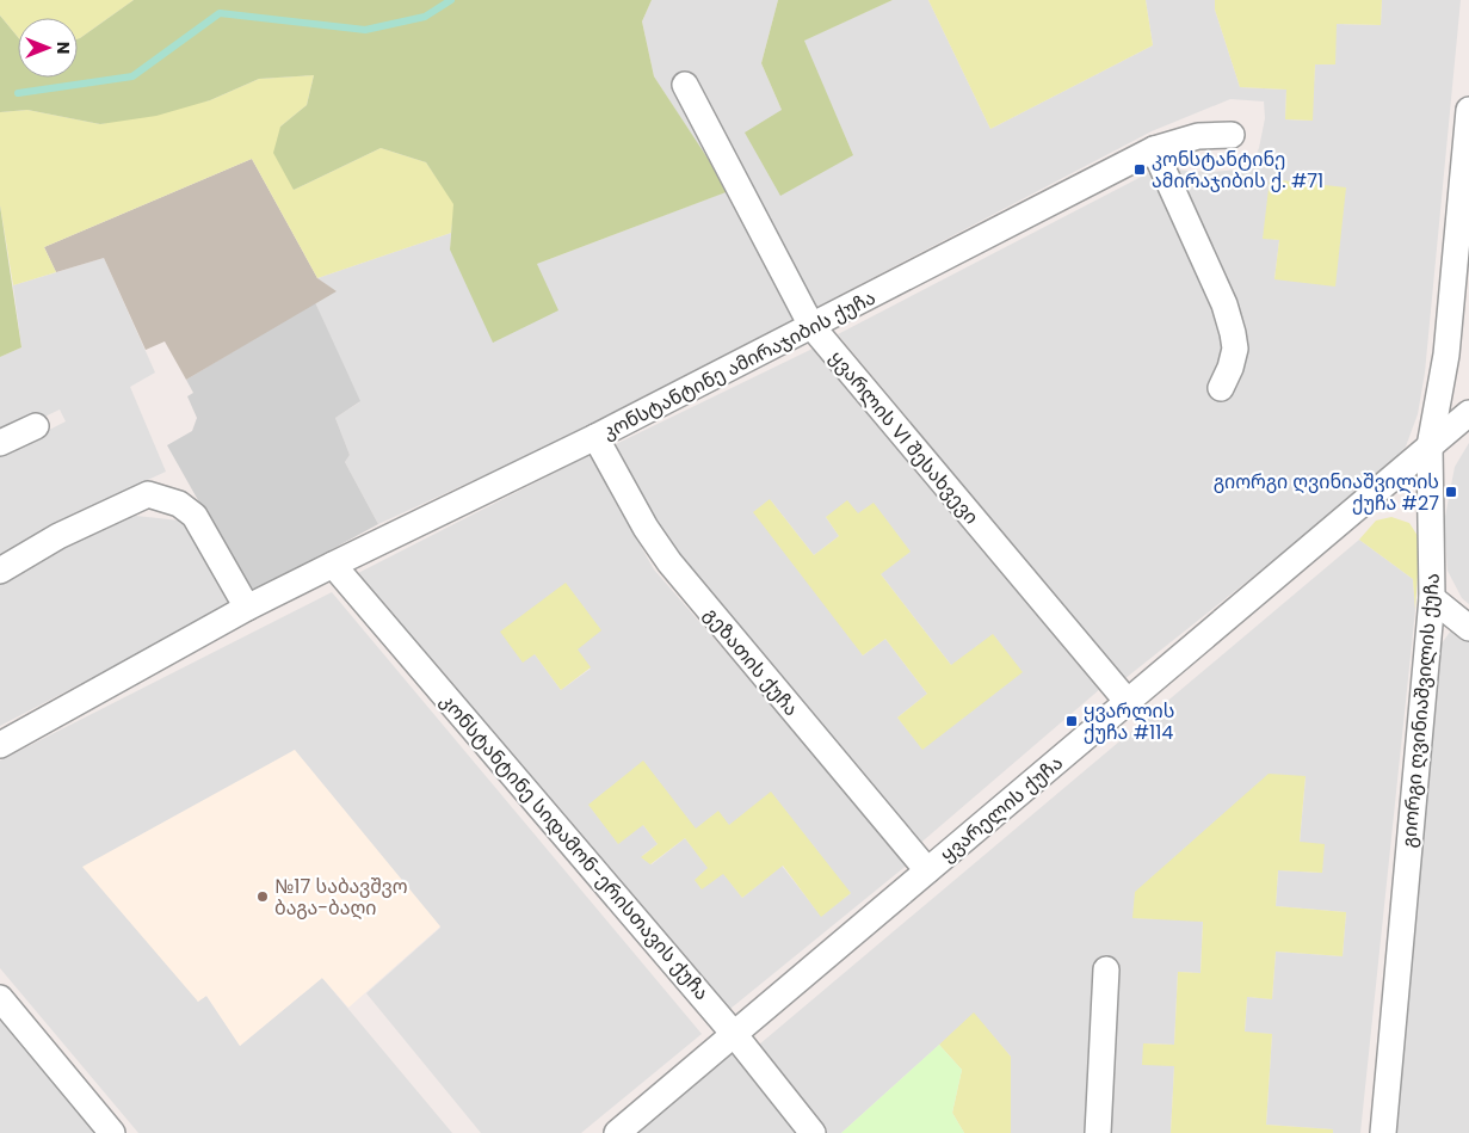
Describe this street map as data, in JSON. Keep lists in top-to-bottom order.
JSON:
{
  "streets": {
    "street": [
      "კონსტანტინე ამირაჯიბის ქუჩა",
      "ყვარლის VI შესახვევი",
      "გეზათის ქუჩა",
      "გიორგი ღვინიაშვილის ქუჩა",
      "ყვარელის ქუჩა",
      "კონსტანტინე სიდამონ-ერისთავის ქუჩა"
    ]
  },
  "crossings": [
    ["კონსტანტინე ამირაჯიბის ქუჩა", "ყვარლის VI შესახვევი"],
    ["კონსტანტინე ამირაჯიბის ქუჩა", "გეზათის ქუჩა"],
    ["კონსტანტინე ამირაჯიბის ქუჩა", "კონსტანტინე სიდამონ-ერისთავის ქუჩა"],
    ["ყვარლის VI შესახვევი", "ყვარელის ქუჩა"],
    ["გეზათის ქუჩა", "ყვარელის ქუჩა"],
    ["გიორგი ღვინიაშვილის ქუჩა", "ყვარელის ქუჩა"],
    ["ყვარელის ქუჩა", "კონსტანტინე სიდამონ-ერისთავის ქუჩა"]
  ],
  "places": {
    "transit": ["კონსტანტინე ამირაჯიბის ქ. #71", "გიორგი ღვინიაშვილის ქუჩა #27", "ყვარლის ქუჩა #114"],
    "other": ["№17 საბავშვო ბაგა-ბაღი"]
  },
  "north": "right"
}
